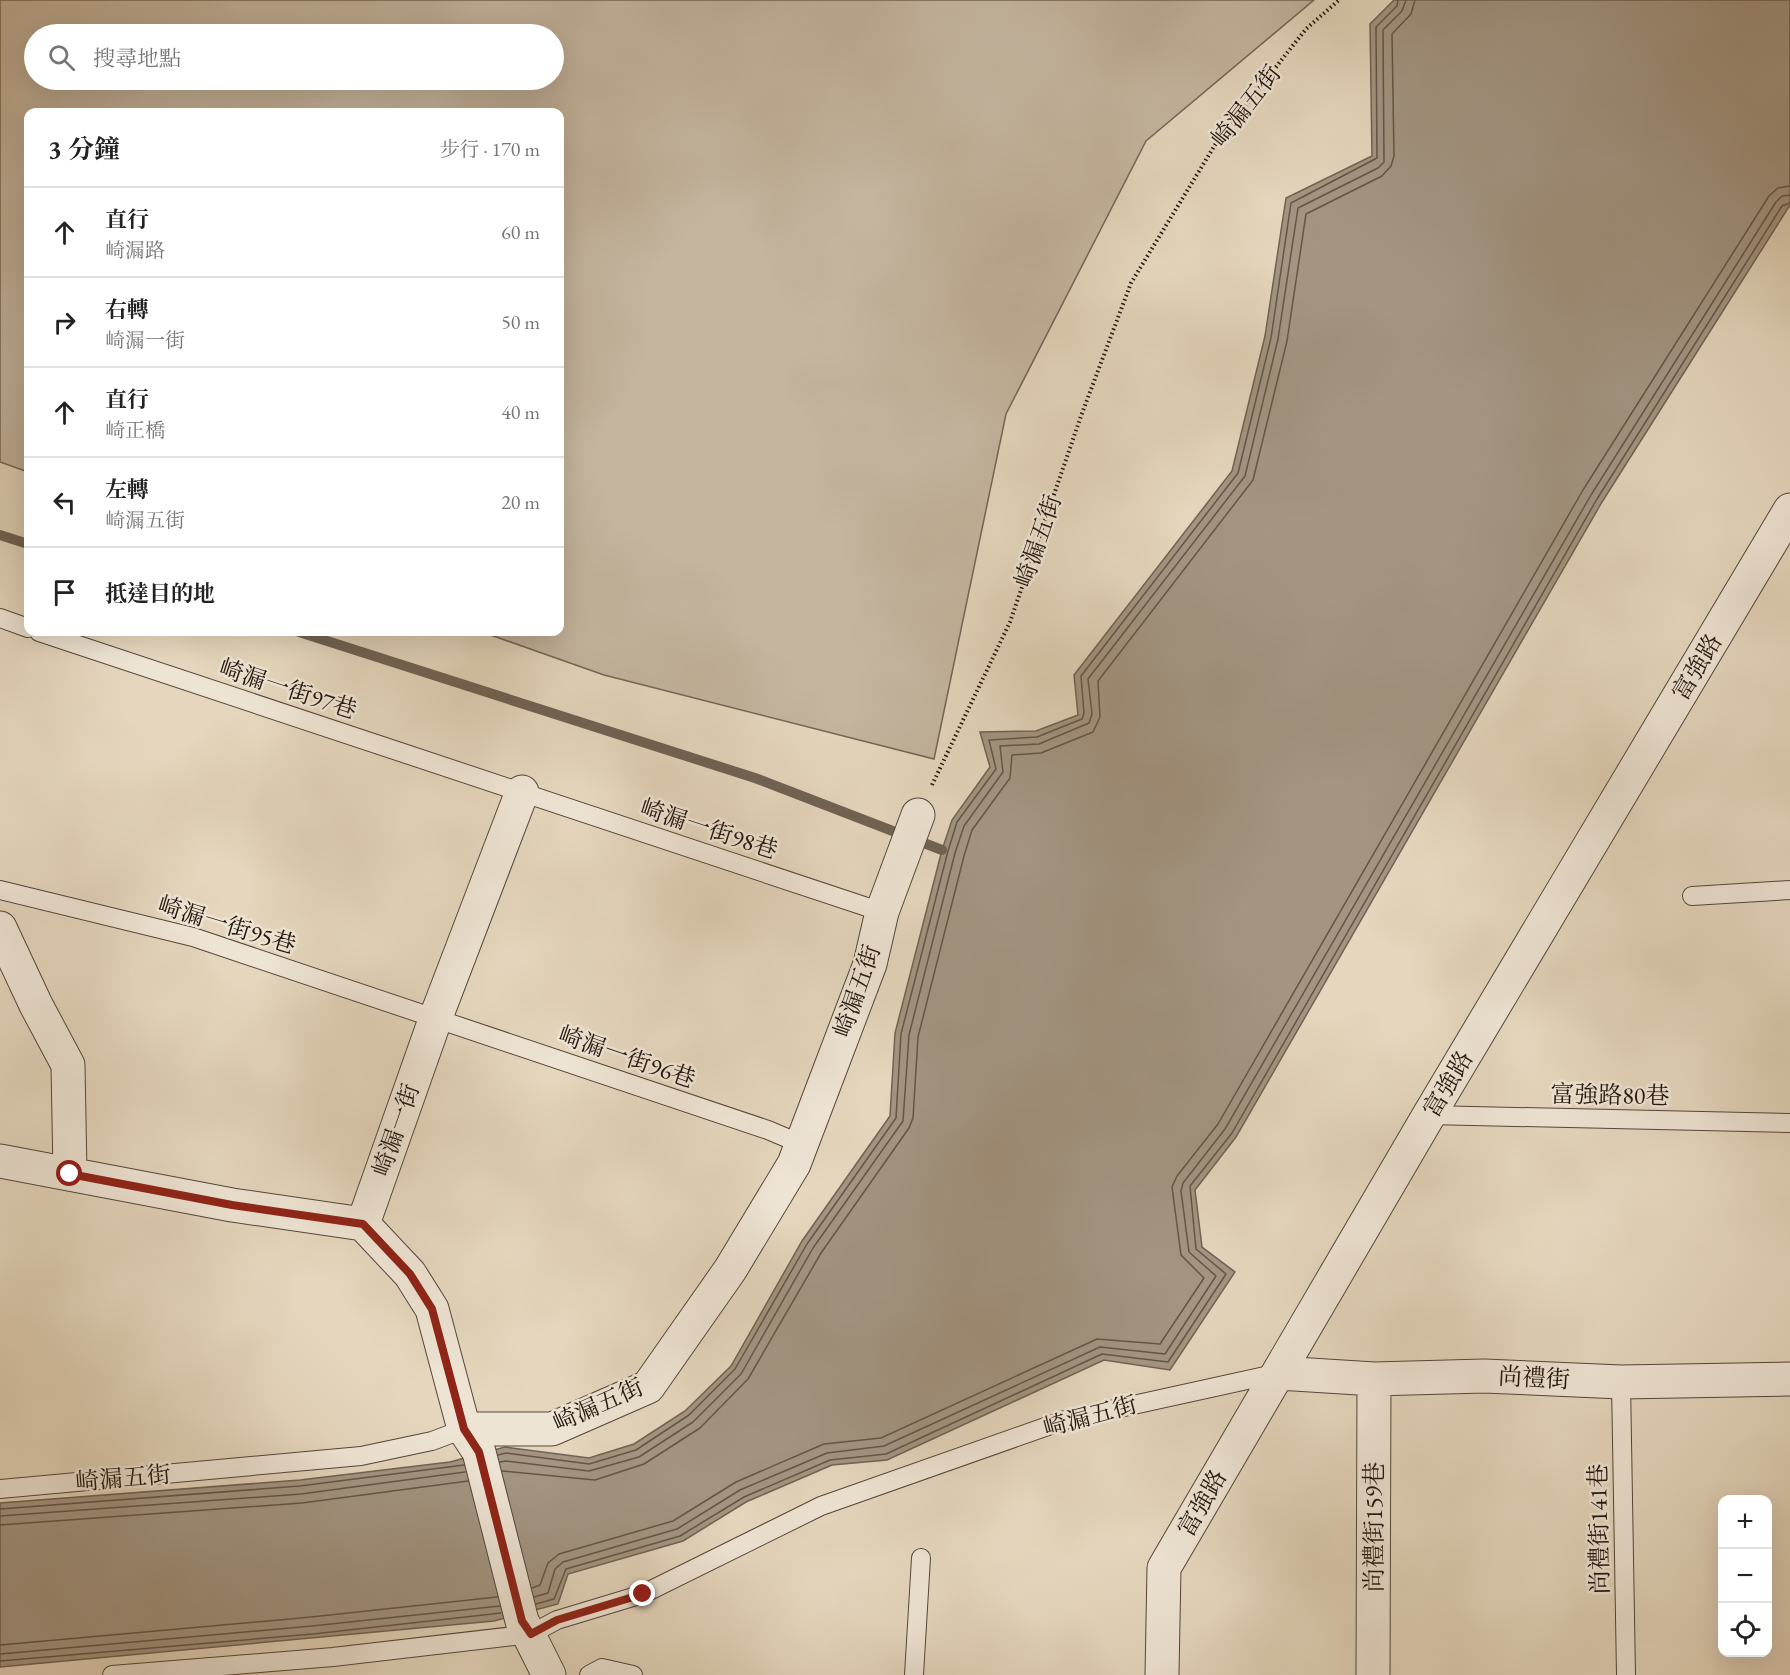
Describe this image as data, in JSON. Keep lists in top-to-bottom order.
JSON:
{
  "streets": {
    "street": [
      "崎漏五街",
      "富強路",
      "崎漏一街",
      "尚禮街",
      "尚禮街159巷"
    ],
    "lane": [
      "崎漏一街97巷",
      "崎漏一街98巷",
      "崎漏一街95巷",
      "崎漏一街96巷",
      "富強路80巷",
      "尚禮街141巷"
    ]
  },
  "crossings": [
    ["崎漏五街", "富強路"],
    ["崎漏五街", "崎漏一街98巷"],
    ["崎漏五街", "崎漏一街96巷"],
    ["崎漏五街", "尚禮街"],
    ["富強路", "富強路80巷"],
    ["富強路", "尚禮街"],
    ["崎漏一街97巷", "崎漏一街98巷"],
    ["崎漏一街97巷", "崎漏一街"],
    ["崎漏一街98巷", "崎漏一街"],
    ["崎漏一街95巷", "崎漏一街96巷"],
    ["崎漏一街95巷", "崎漏一街"],
    ["崎漏一街96巷", "崎漏一街"],
    ["尚禮街", "尚禮街159巷"],
    ["尚禮街", "尚禮街141巷"]
  ],
  "page": {
    "search": "搜尋地點",
    "heading": ["3 分鐘", "步行 · 170 m"],
    "list": [
      ["直行", "崎漏路", "60 m"],
      ["右轉", "崎漏一街", "50 m"],
      ["直行", "崎正橋", "40 m"],
      ["左轉", "崎漏五街", "20 m"],
      "抵達目的地"
    ],
    "map_buttons": ["+", "−"]
  }
}
